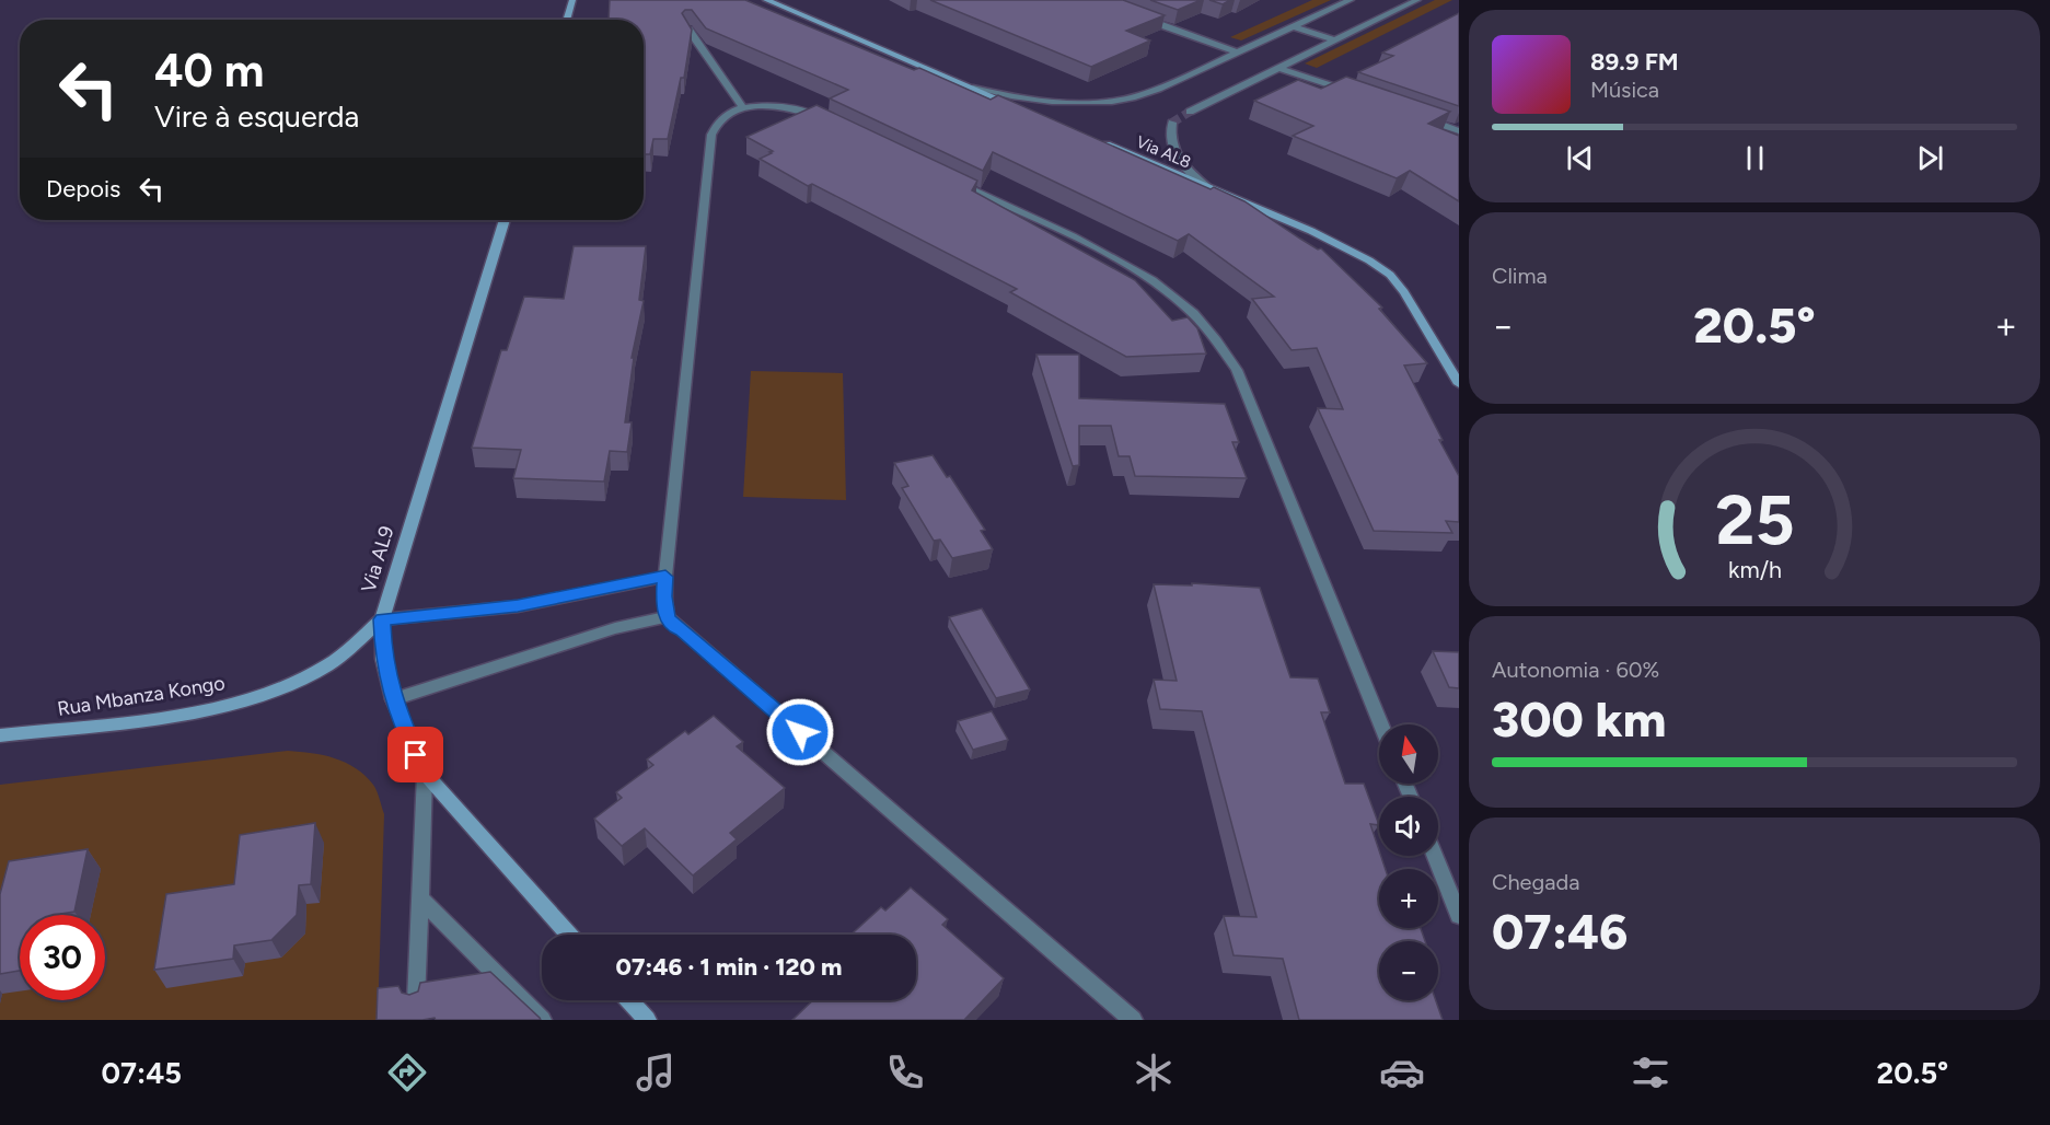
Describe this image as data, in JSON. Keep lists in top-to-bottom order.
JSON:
{
  "streets": {
    "street": ["Via AL8", "Via AL9", "Rua Mbanza Kongo"]
  },
  "crossings": [
    ["Via AL9", "Rua Mbanza Kongo"]
  ],
  "north": "top",
  "page": {
    "turn": ["40 m", "Vire à esquerda"],
    "song": ["89.9 FM", "Música"],
    "then": "Depois",
    "tile": [
      "Clima",
      ["Autonomia · 60%", "300 km"],
      ["Chegada", "07:46"]
    ],
    "heat": ["−", "20.5°", "+"],
    "map_buttons": ["+", "−"],
    "limit": "30",
    "trip": "07:46 · 1 min · 120 m",
    "tabs": ["07:45", "20.5°"],
    "gauge": ["25", "km/h"]
  }
}
